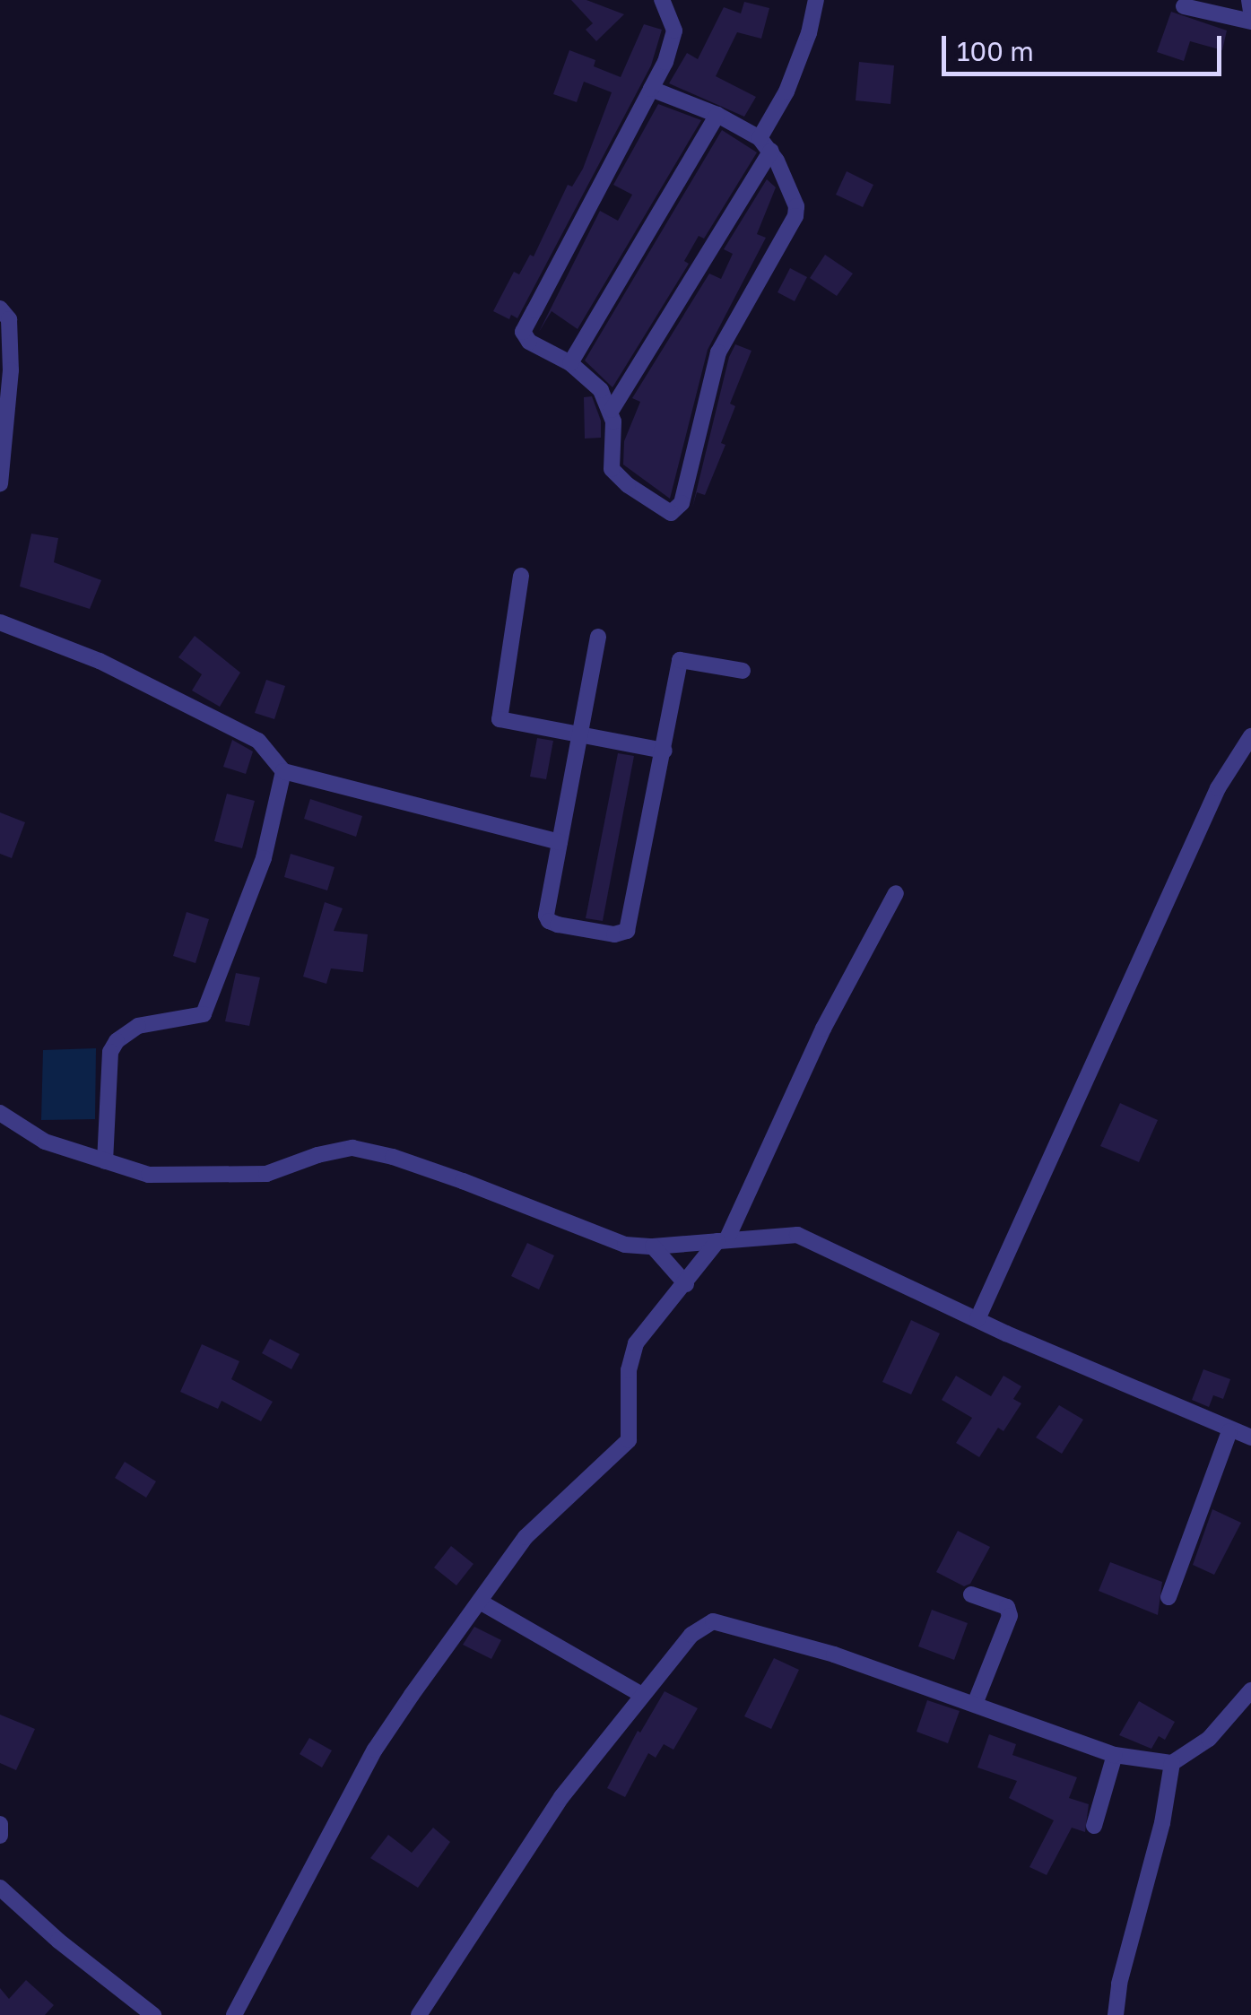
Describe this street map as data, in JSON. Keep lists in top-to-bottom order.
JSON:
{
  "scale_bar": "100 m"
}
